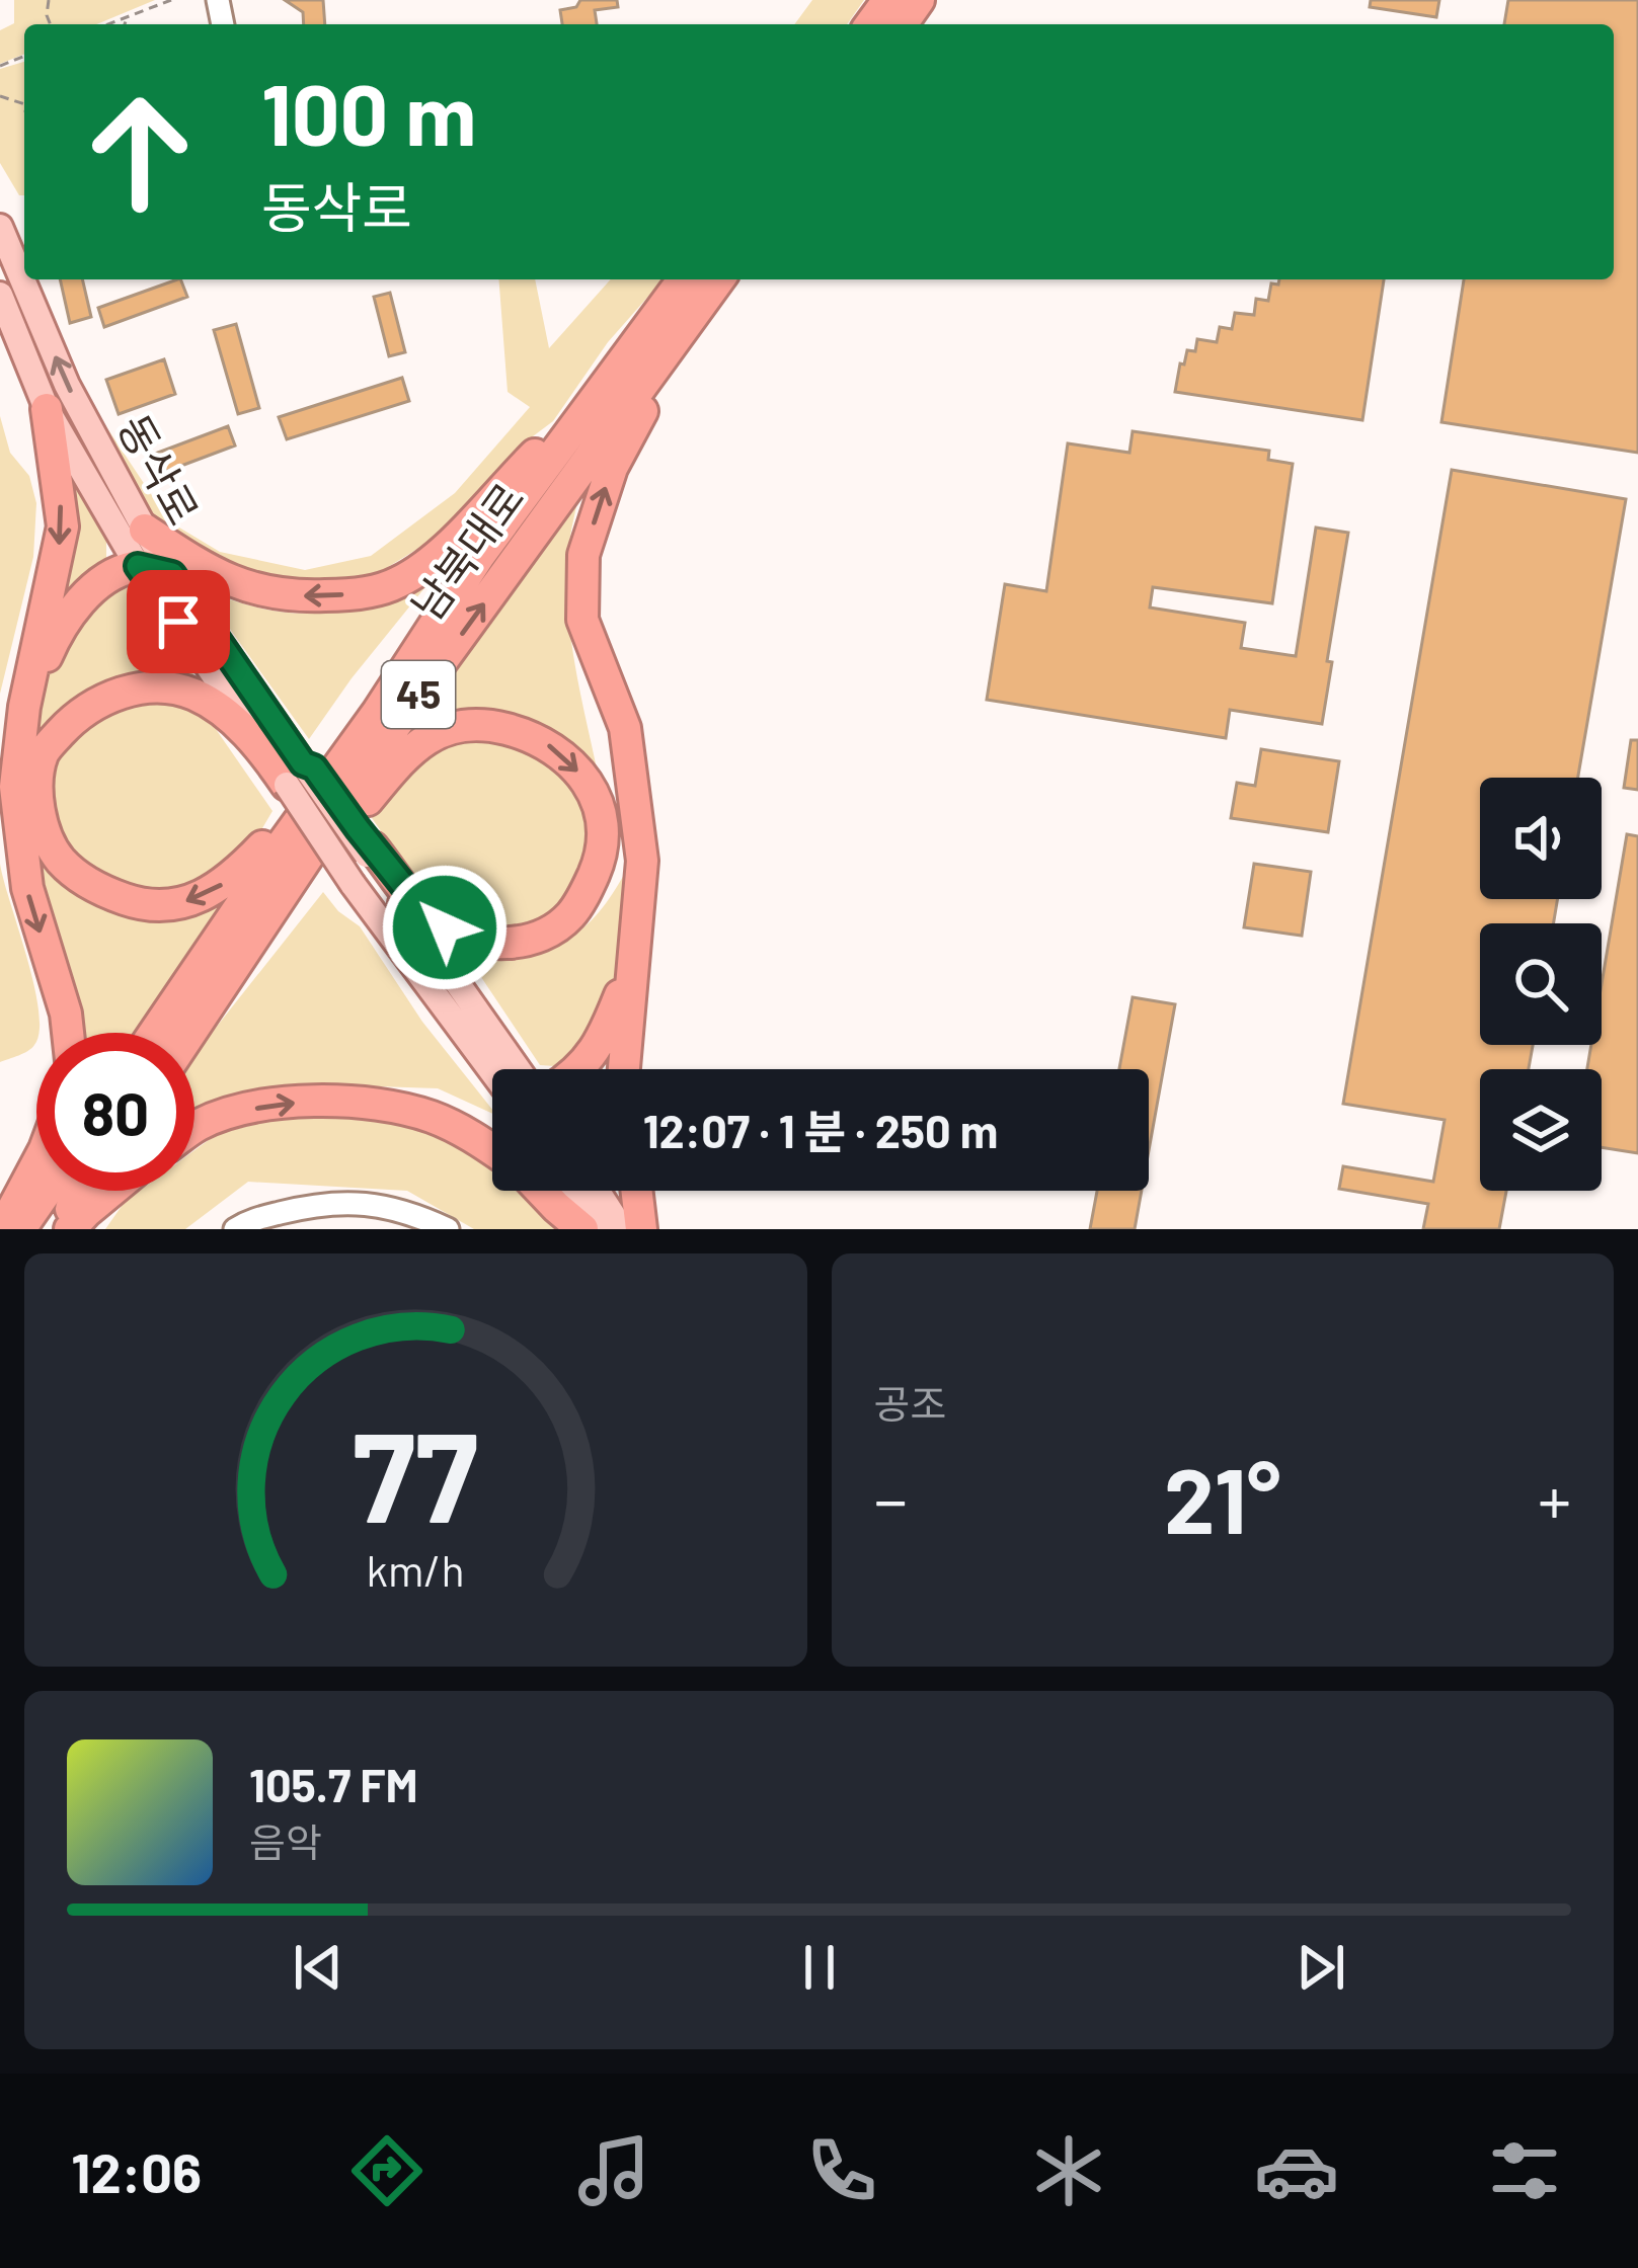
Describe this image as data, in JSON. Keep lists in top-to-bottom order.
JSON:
{
  "streets": {
    "highway": ["남북대로", "45"],
    "main road": ["동삭로"]
  },
  "page": {
    "turn": ["100 m", "동삭로"],
    "limit": "80",
    "trip": "12:07 · 1 분 · 250 m",
    "tile": "공조",
    "heat": ["−", "21°", "+"],
    "song": ["105.7 FM", "음악"],
    "tabs": "12:06",
    "gauge": ["77", "km/h"]
  }
}
